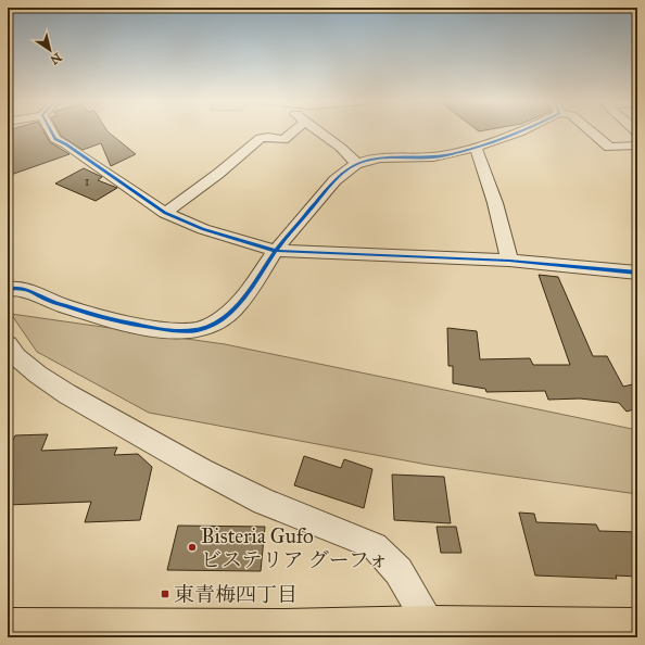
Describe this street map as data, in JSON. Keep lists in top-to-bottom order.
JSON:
{
  "places": {
    "other": ["Bisteria Gufo ビステリア グーフォ"],
    "transit": ["東青梅四丁目"]
  },
  "house_numbers": ["1"],
  "north": "bottom right"
}
